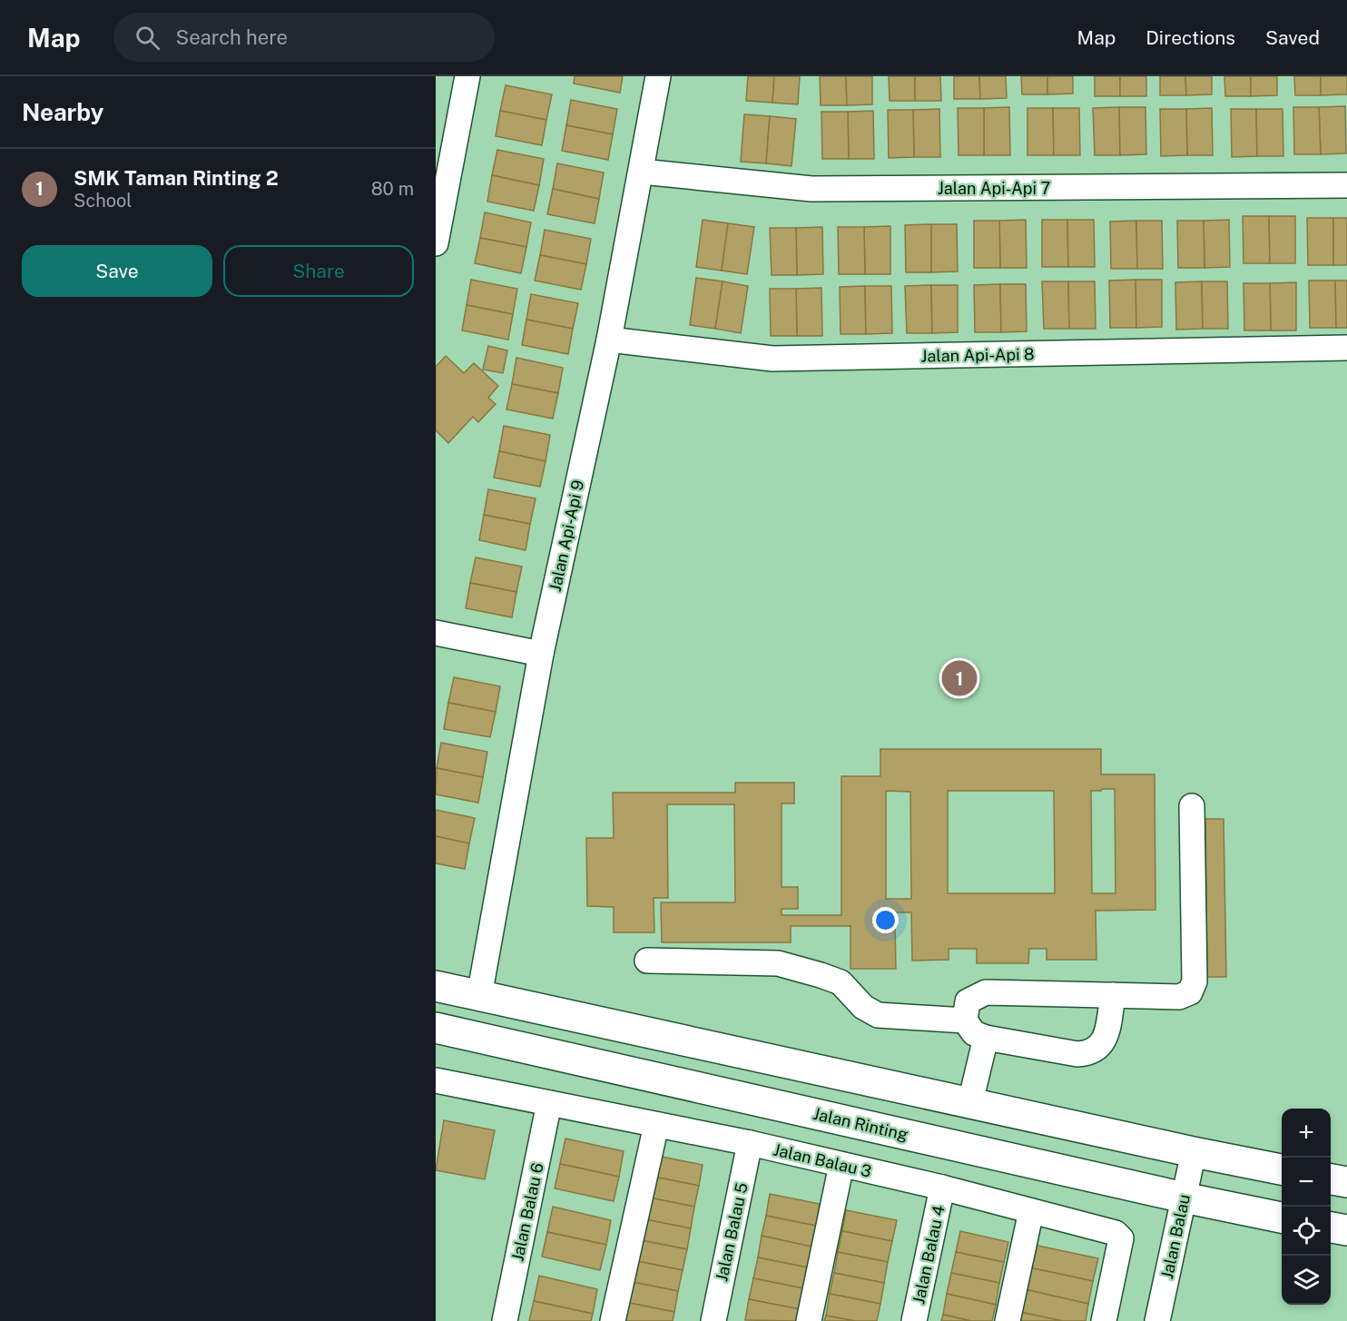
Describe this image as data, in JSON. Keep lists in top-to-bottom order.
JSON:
{
  "streets": {
    "main road": ["Jalan Rinting"],
    "street": [
      "Jalan Api-Api 7",
      "Jalan Api-Api 8",
      "Jalan Api-Api 9",
      "Jalan Balau 3",
      "Jalan Balau 6",
      "Jalan Balau 5",
      "Jalan Balau",
      "Jalan Balau 4"
    ]
  },
  "crossings": [
    ["Jalan Api-Api 7", "Jalan Api-Api 9"],
    ["Jalan Api-Api 8", "Jalan Api-Api 9"],
    ["Jalan Rinting", "Jalan Balau"],
    ["Jalan Balau 3", "Jalan Balau 6"],
    ["Jalan Balau 3", "Jalan Balau 5"],
    ["Jalan Balau 3", "Jalan Balau 4"]
  ],
  "page": {
    "header": "Map",
    "search": "Search here",
    "nav": ["Map", "Directions", "Saved"],
    "heading": "Nearby",
    "list": [
      {
        "mark": "1",
        "name": "SMK Taman Rinting 2",
        "note": "School",
        "value": "80 m"
      }
    ],
    "buttons": ["Save", "Share"],
    "pins": "1",
    "map_buttons": ["+", "−"]
  }
}
